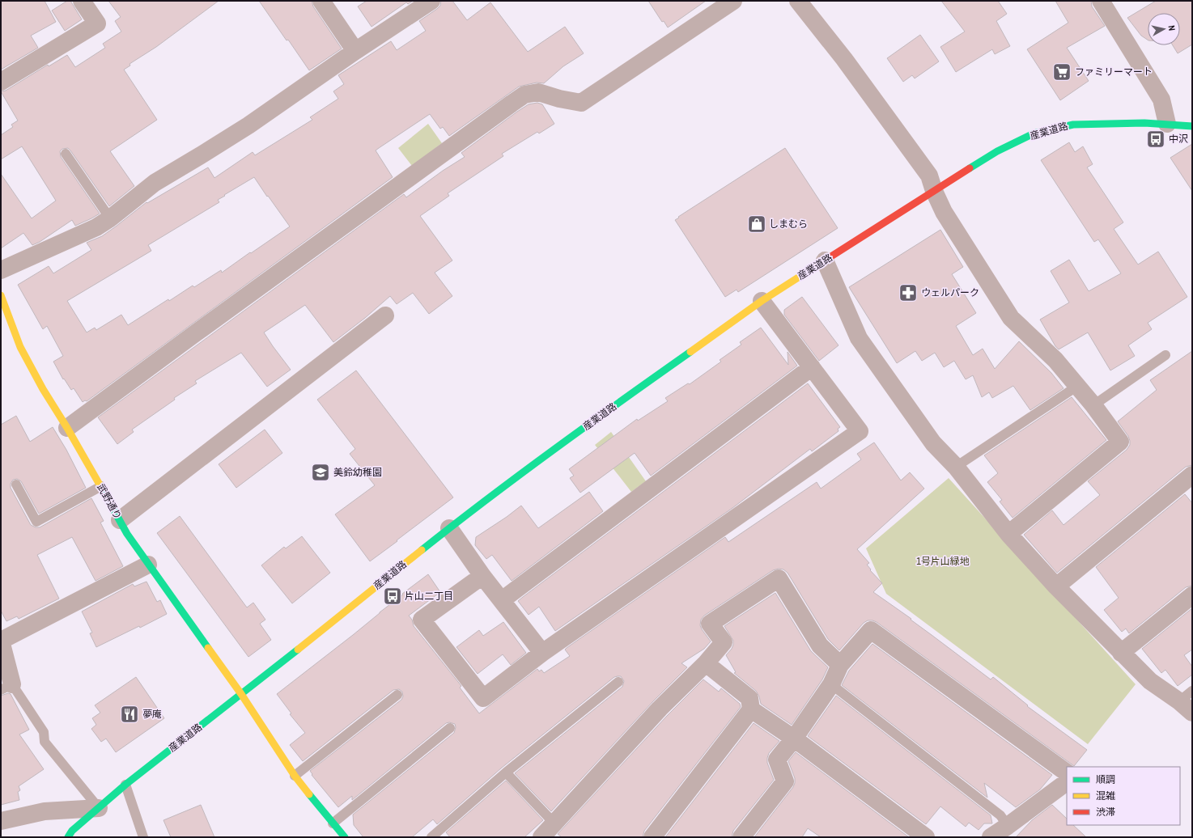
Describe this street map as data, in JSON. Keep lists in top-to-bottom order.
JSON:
{
  "streets": {
    "street": ["産業道路", "武野通り"]
  },
  "crossings": [
    ["産業道路", "武野通り"]
  ],
  "parks": ["1号片山緑地"],
  "places": {
    "supermarket": ["ファミリーマート"],
    "bus stop": ["中沢", "片山二丁目"],
    "shop": ["しまむら"],
    "pharmacy": ["ウェルパーク"],
    "school or university": ["美鈴幼稚園"],
    "restaurant": ["夢庵"]
  },
  "legend": ["順調", "混雑", "渋滞"],
  "north": "right"
}
